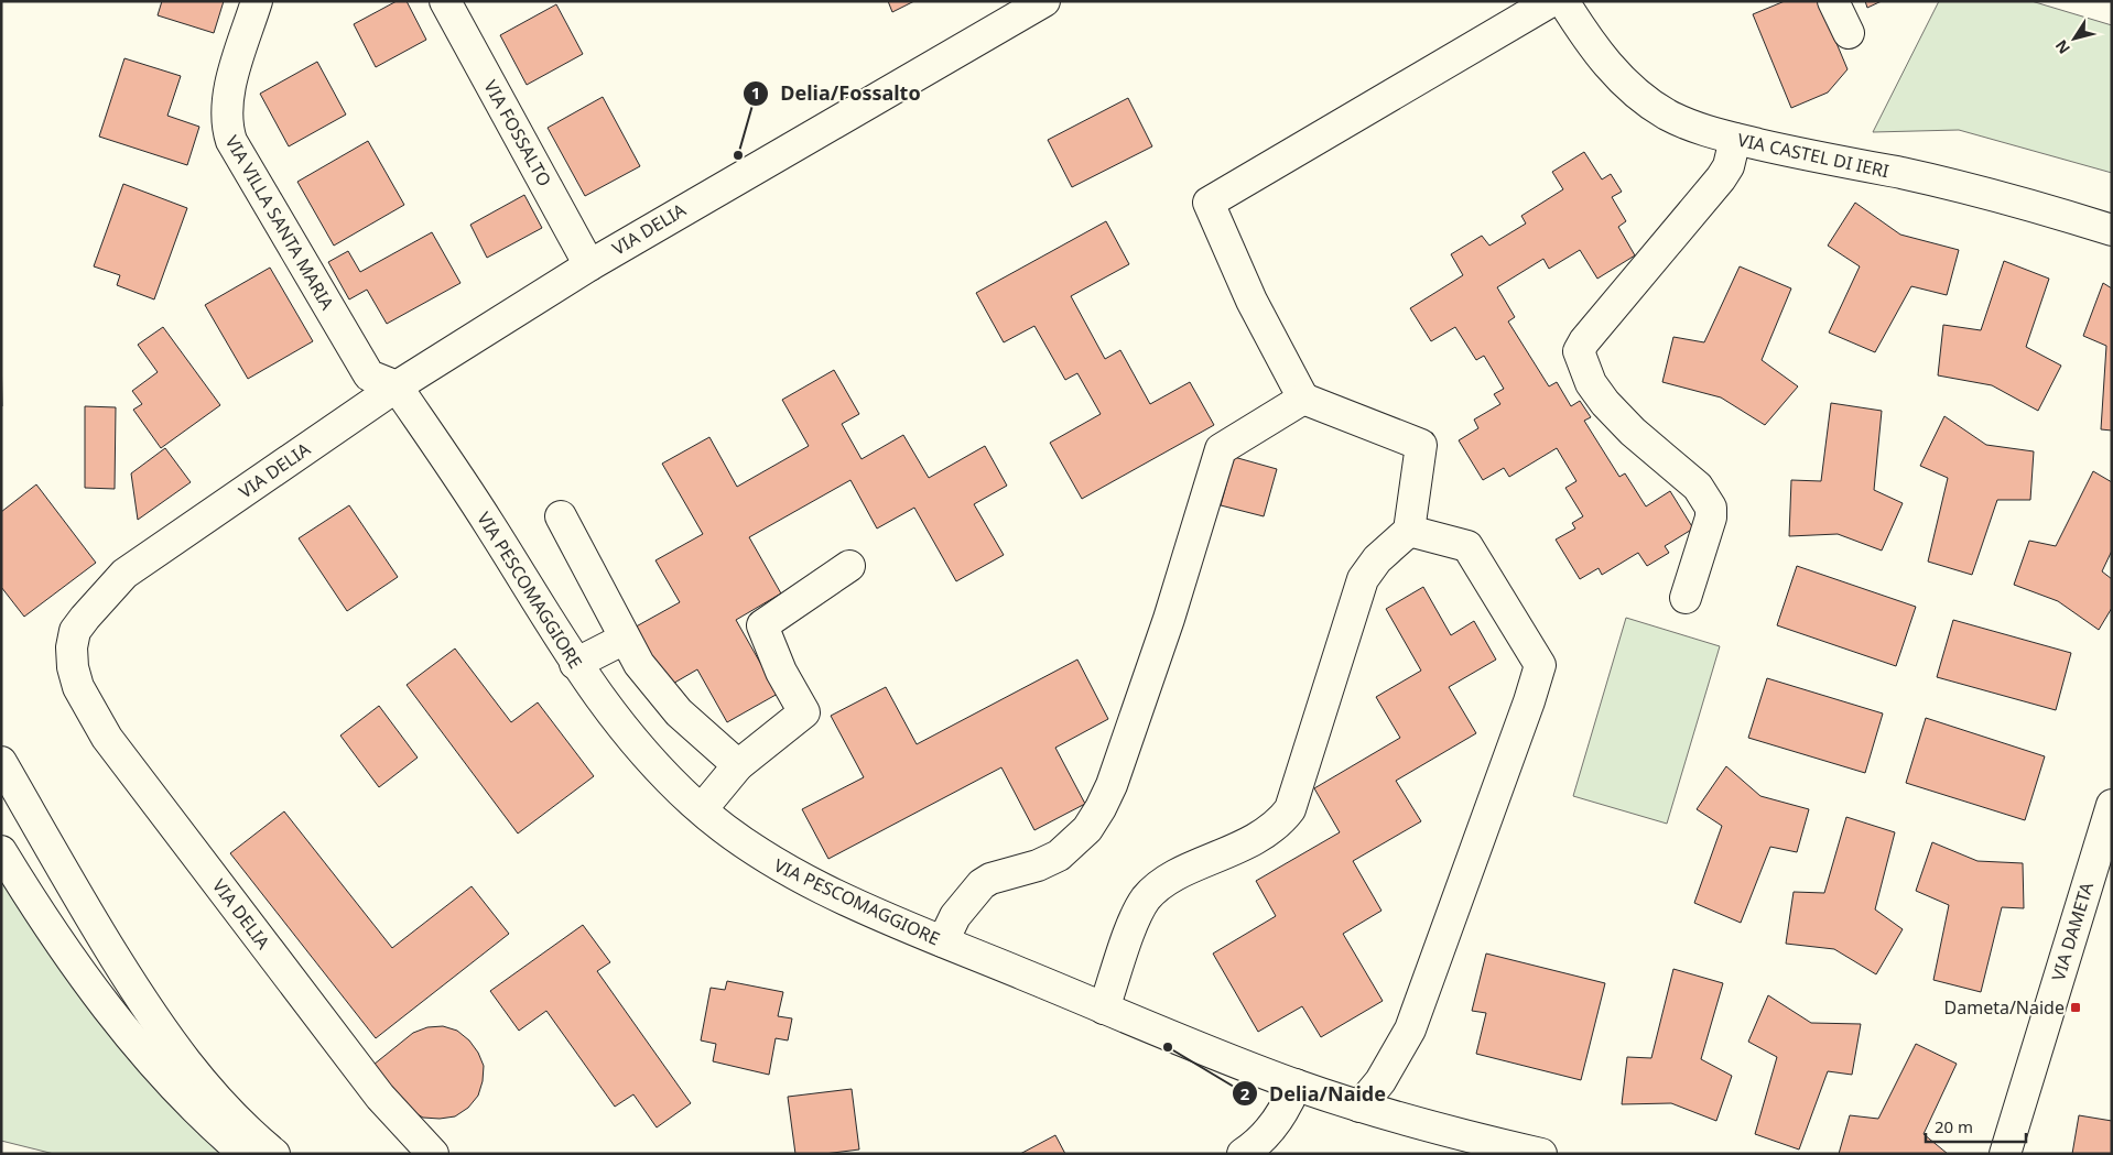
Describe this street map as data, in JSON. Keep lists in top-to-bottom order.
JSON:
{
  "streets": {
    "main road": [
      "VIA FOSSALTO",
      "VIA CASTEL DI IERI",
      "VIA VILLA SANTA MARIA",
      "VIA DELIA",
      "VIA PESCOMAGGIORE",
      "VIA DAMETA"
    ]
  },
  "crossings": [
    ["VIA FOSSALTO", "VIA DELIA"],
    ["VIA VILLA SANTA MARIA", "VIA DELIA"],
    ["VIA VILLA SANTA MARIA", "VIA PESCOMAGGIORE"],
    ["VIA DELIA", "VIA PESCOMAGGIORE"]
  ],
  "places": {
    "other": ["Delia/Fossalto", "Delia/Naide"],
    "transit": ["Dameta/Naide"]
  },
  "scale_bar": "20 m",
  "north": "bottom left"
}
